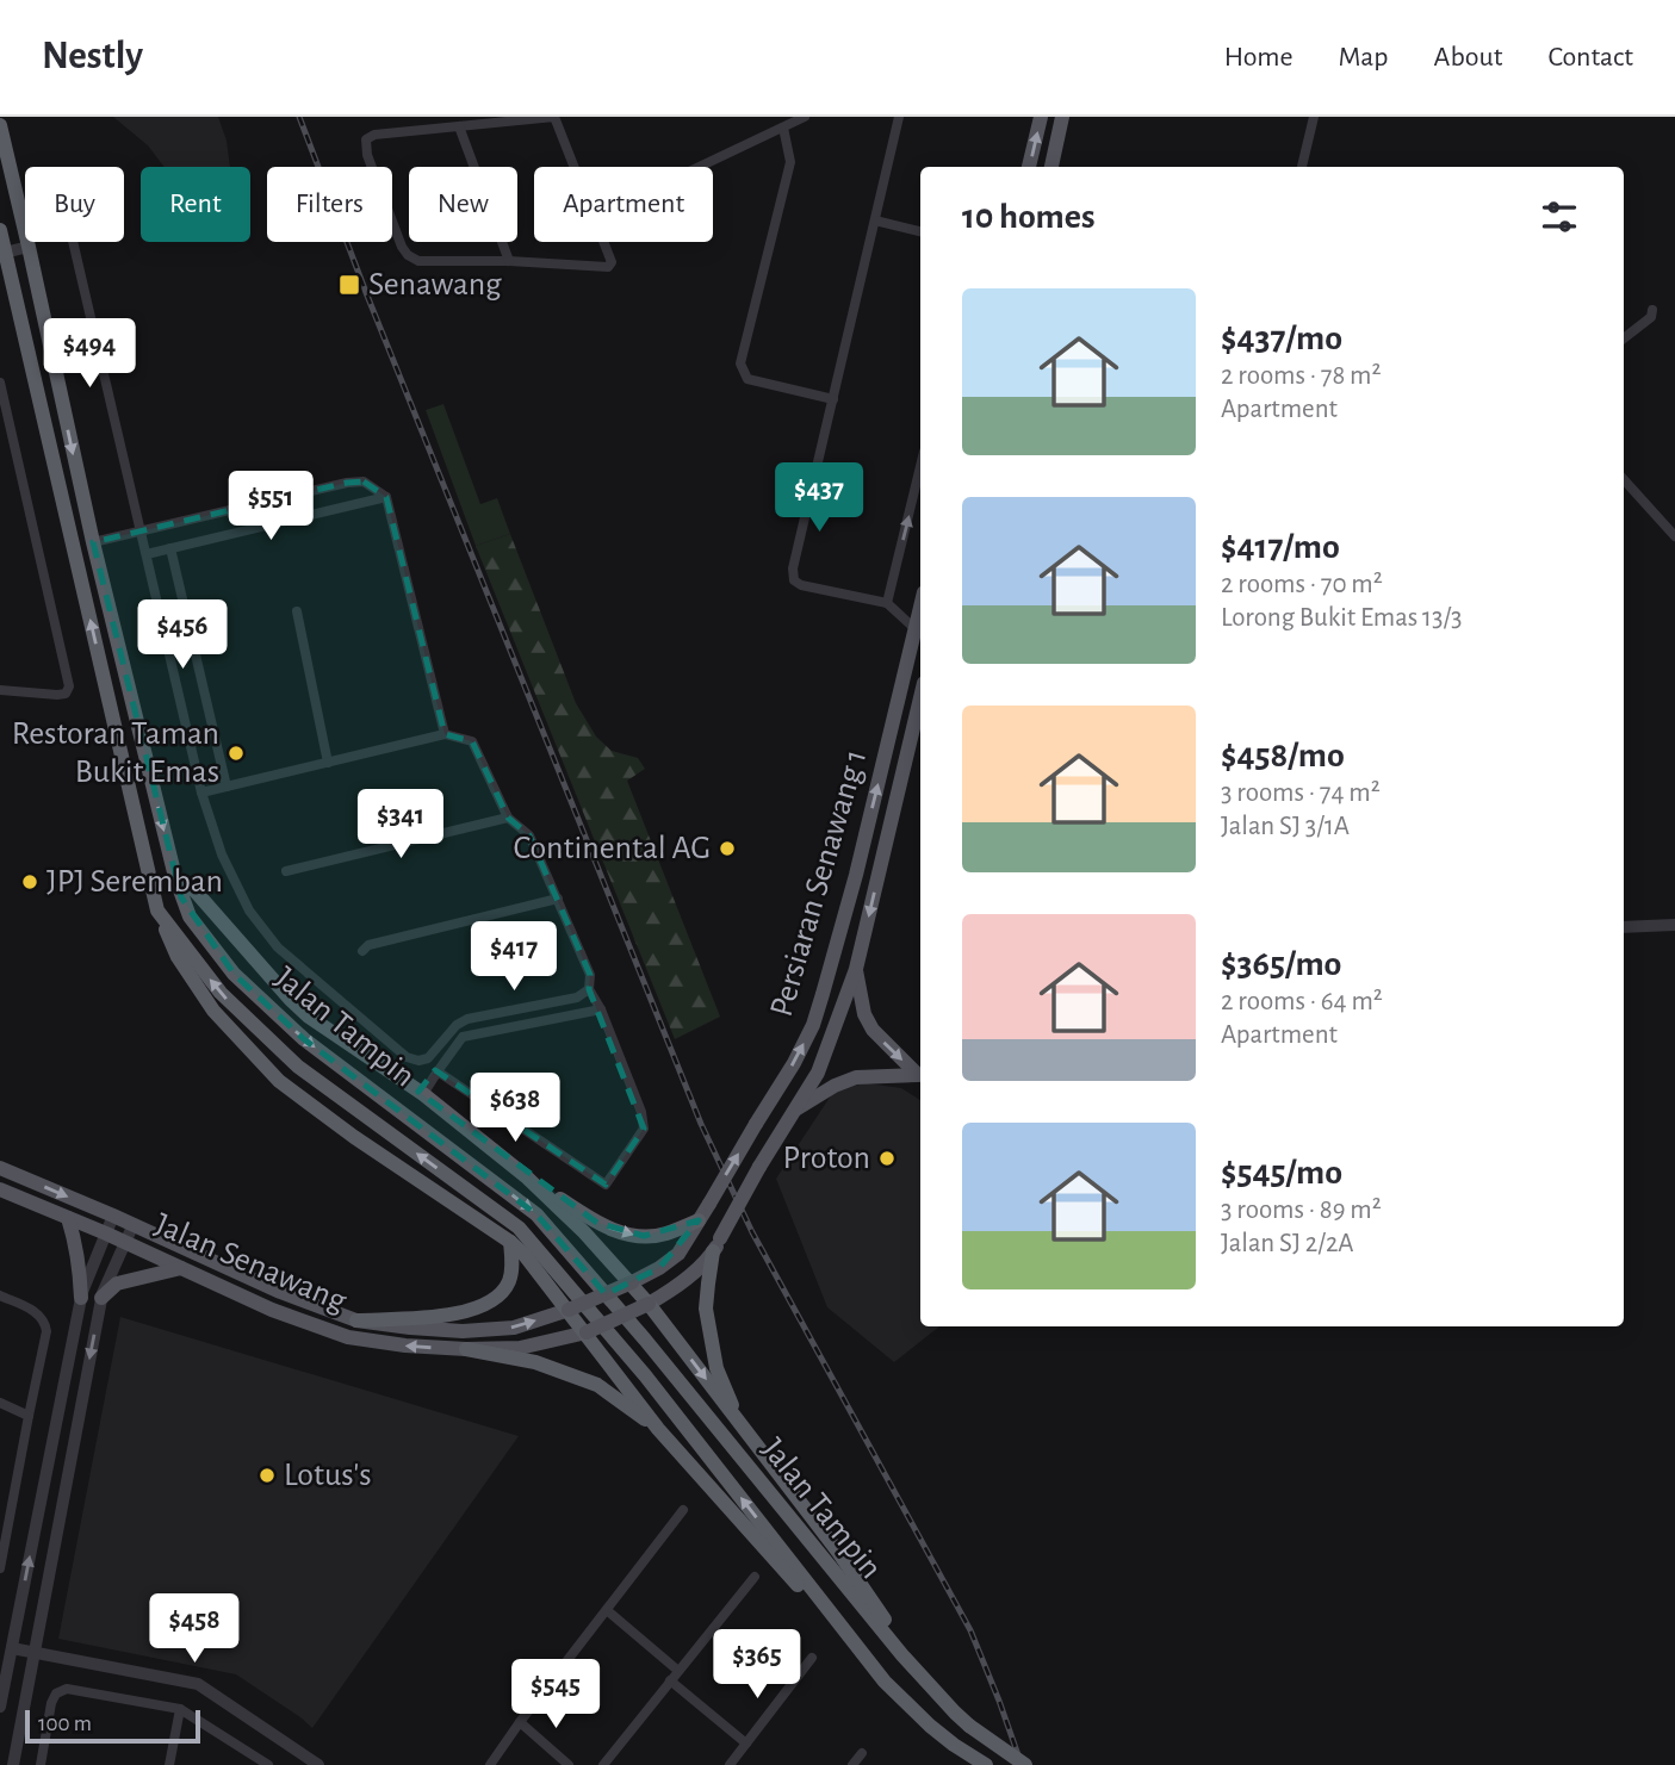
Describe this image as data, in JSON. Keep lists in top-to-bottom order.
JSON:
{
  "streets": {
    "highway": ["Jalan Tampin"],
    "main road": ["Persiaran Senawang 1", "Jalan Senawang"]
  },
  "crossings": [
    ["Persiaran Senawang 1", "Jalan Senawang"]
  ],
  "places": {
    "transit": ["Senawang"],
    "other": [
      "Restoran Taman Bukit Emas",
      "Continental AG",
      "JPJ Seremban",
      "Proton",
      "Lotus's"
    ]
  },
  "scale_bar": "100 m",
  "page": {
    "header": "Nestly",
    "nav": [
      "Home",
      "Map",
      "About",
      "Contact"
    ],
    "chip": [
      "Buy",
      "Rent",
      "Filters",
      "New",
      "Apartment"
    ],
    "heading": "10 homes",
    "list": [
      {
        "name": "$437/mo",
        "note": "2 rooms · 78 m² · Apartment"
      },
      {
        "name": "$417/mo",
        "note": "2 rooms · 70 m² · Lorong Bukit Emas 13/3"
      },
      {
        "name": "$458/mo",
        "note": "3 rooms · 74 m² · Jalan SJ 3/1A"
      },
      {
        "name": "$365/mo",
        "note": "2 rooms · 64 m² · Apartment"
      },
      {
        "name": "$545/mo",
        "note": "3 rooms · 89 m² · Jalan SJ 2/2A"
      }
    ],
    "price": [
      "$494",
      "$437",
      "$551",
      "$456",
      "$341",
      "$417",
      "$638",
      "$458",
      "$365",
      "$545"
    ],
    "scale": "100 m"
  }
}
